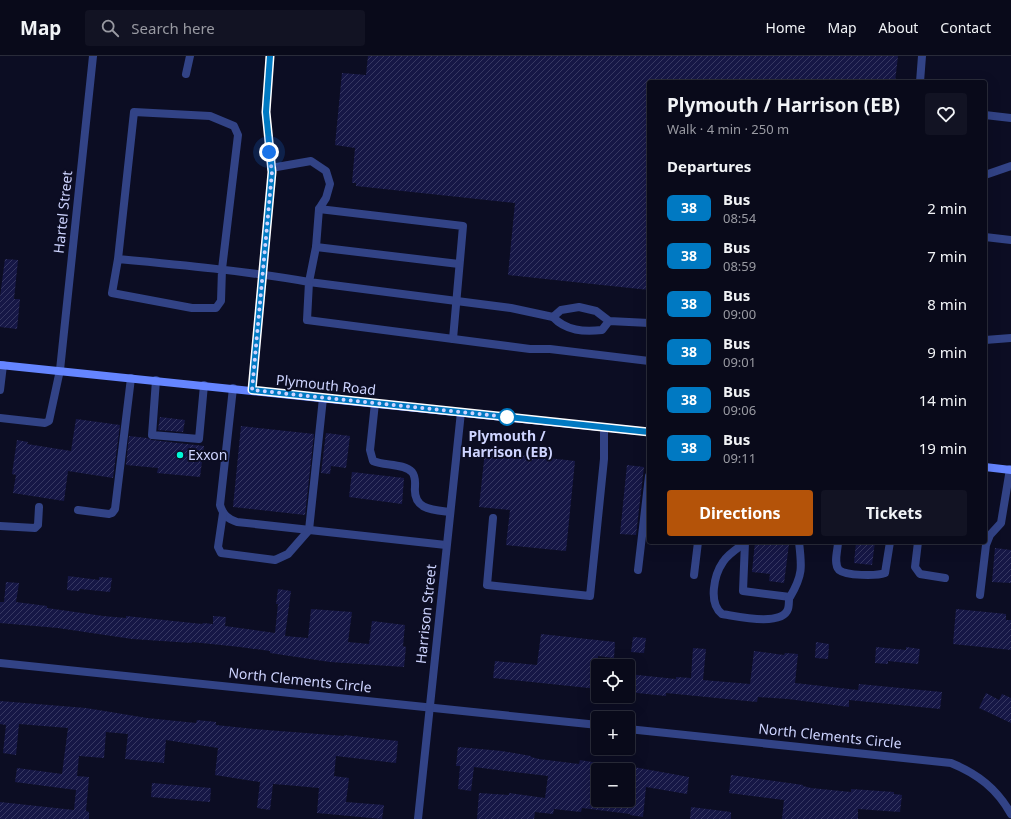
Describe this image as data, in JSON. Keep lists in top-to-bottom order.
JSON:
{
  "streets": {
    "main road": ["Plymouth Road"],
    "street": ["Hartel Street", "Harrison Street", "North Clements Circle"]
  },
  "crossings": [
    ["Hartel Street", "Plymouth Road"],
    ["Plymouth Road", "Harrison Street"],
    ["Harrison Street", "North Clements Circle"]
  ],
  "places": ["Plymouth / Harrison (EB)", "Exxon"],
  "lines": ["bus line 38"],
  "page": {
    "header": "Map",
    "search": "Search here",
    "nav": [
      "Home",
      "Map",
      "About",
      "Contact"
    ],
    "heading": [
      ["Plymouth / Harrison (EB)", "Walk · 4 min · 250 m"],
      "Departures"
    ],
    "list": [
      {
        "mark": "38",
        "name": "Bus",
        "note": "08:54",
        "value": "2 min"
      },
      {
        "mark": "38",
        "name": "Bus",
        "note": "08:59",
        "value": "7 min"
      },
      {
        "mark": "38",
        "name": "Bus",
        "note": "09:00",
        "value": "8 min"
      },
      {
        "mark": "38",
        "name": "Bus",
        "note": "09:01",
        "value": "9 min"
      },
      {
        "mark": "38",
        "name": "Bus",
        "note": "09:06",
        "value": "14 min"
      },
      {
        "mark": "38",
        "name": "Bus",
        "note": "09:11",
        "value": "19 min"
      }
    ],
    "buttons": ["Directions", "Tickets"],
    "map_buttons": ["+", "−"]
  }
}
